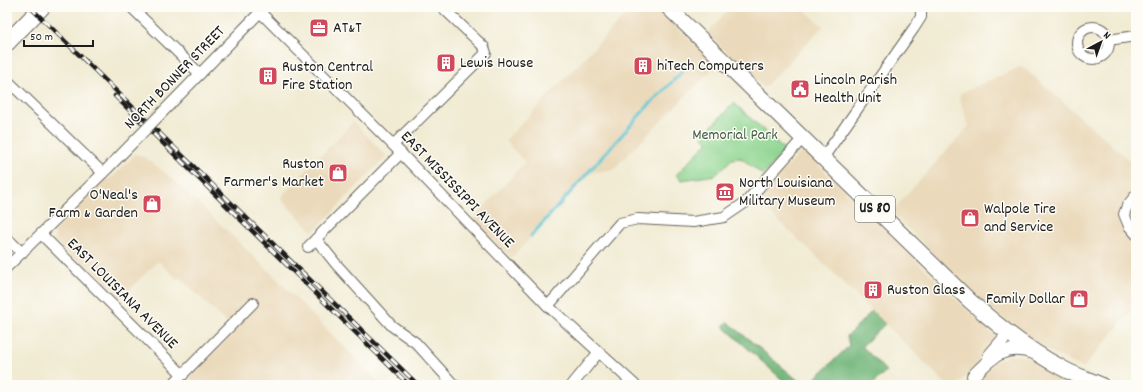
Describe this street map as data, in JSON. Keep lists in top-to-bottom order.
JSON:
{
  "streets": {
    "main road": ["US 80"],
    "street": ["NORTH BONNER STREET", "EAST MISSISSIPPI AVENUE", "EAST LOUISIANA AVENUE"]
  },
  "crossings": [
    ["NORTH BONNER STREET", "EAST MISSISSIPPI AVENUE"],
    ["NORTH BONNER STREET", "EAST LOUISIANA AVENUE"]
  ],
  "parks": ["Memorial Park"],
  "places": {
    "office": ["AT&T"],
    "building": [
      "Lewis House",
      "hiTech Computers",
      "Ruston Central Fire Station",
      "Ruston Glass"
    ],
    "public building": ["Lincoln Parish Health Unit"],
    "shop": [
      "Ruston Farmer's Market",
      "O'Neal's Farm & Garden",
      "Walpole Tire and Service",
      "Family Dollar"
    ],
    "museum": ["North Louisiana Military Museum"]
  },
  "scale_bar": "50 m",
  "north": "top right"
}
